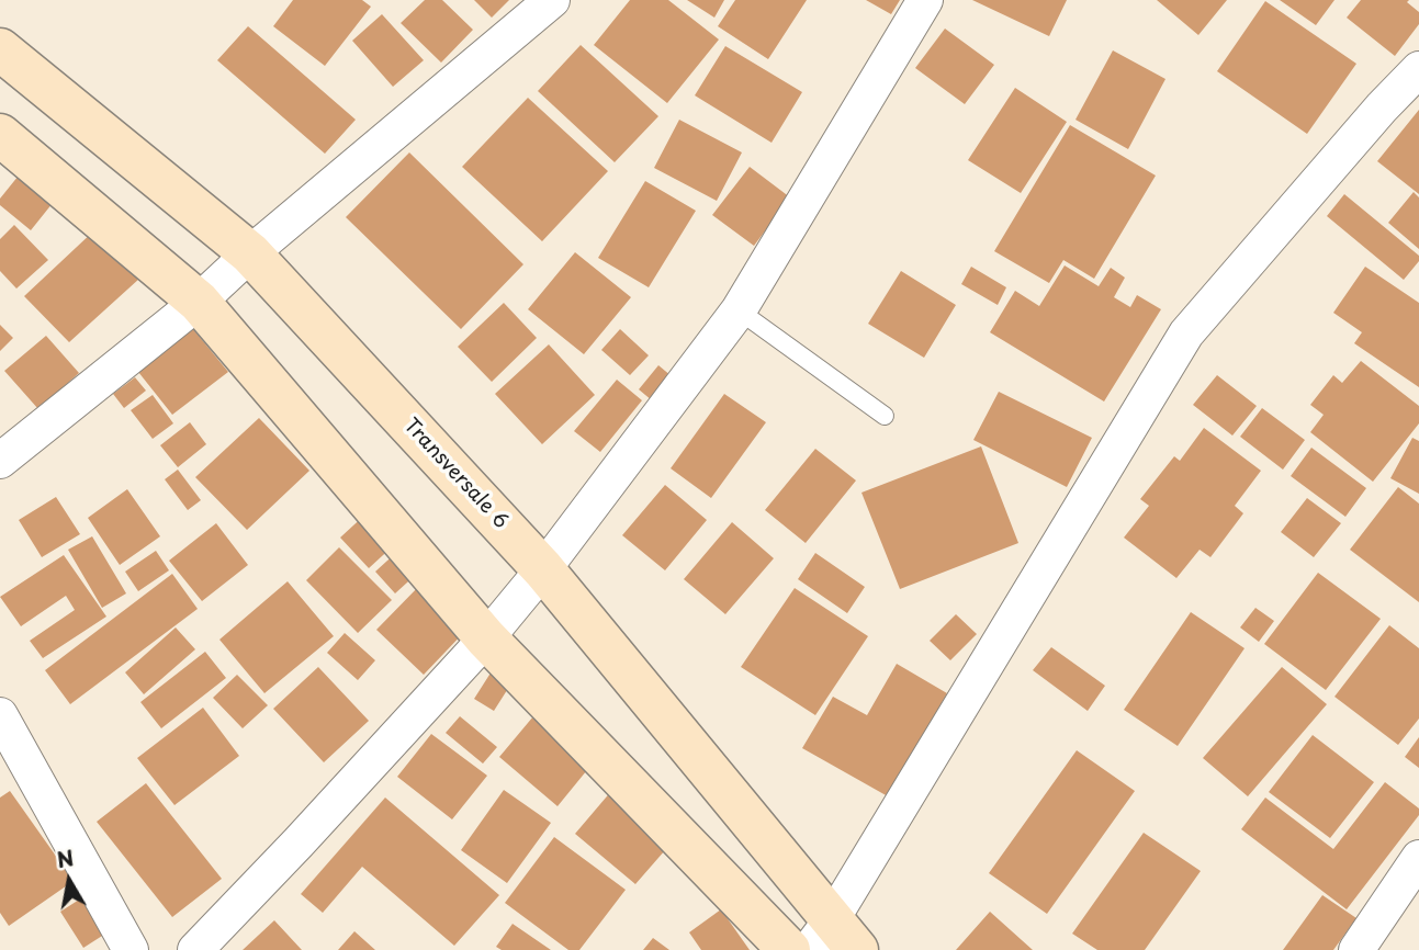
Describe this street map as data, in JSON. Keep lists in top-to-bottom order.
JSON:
{
  "streets": {
    "main road": ["Transversale 6"]
  },
  "north": "top"
}
